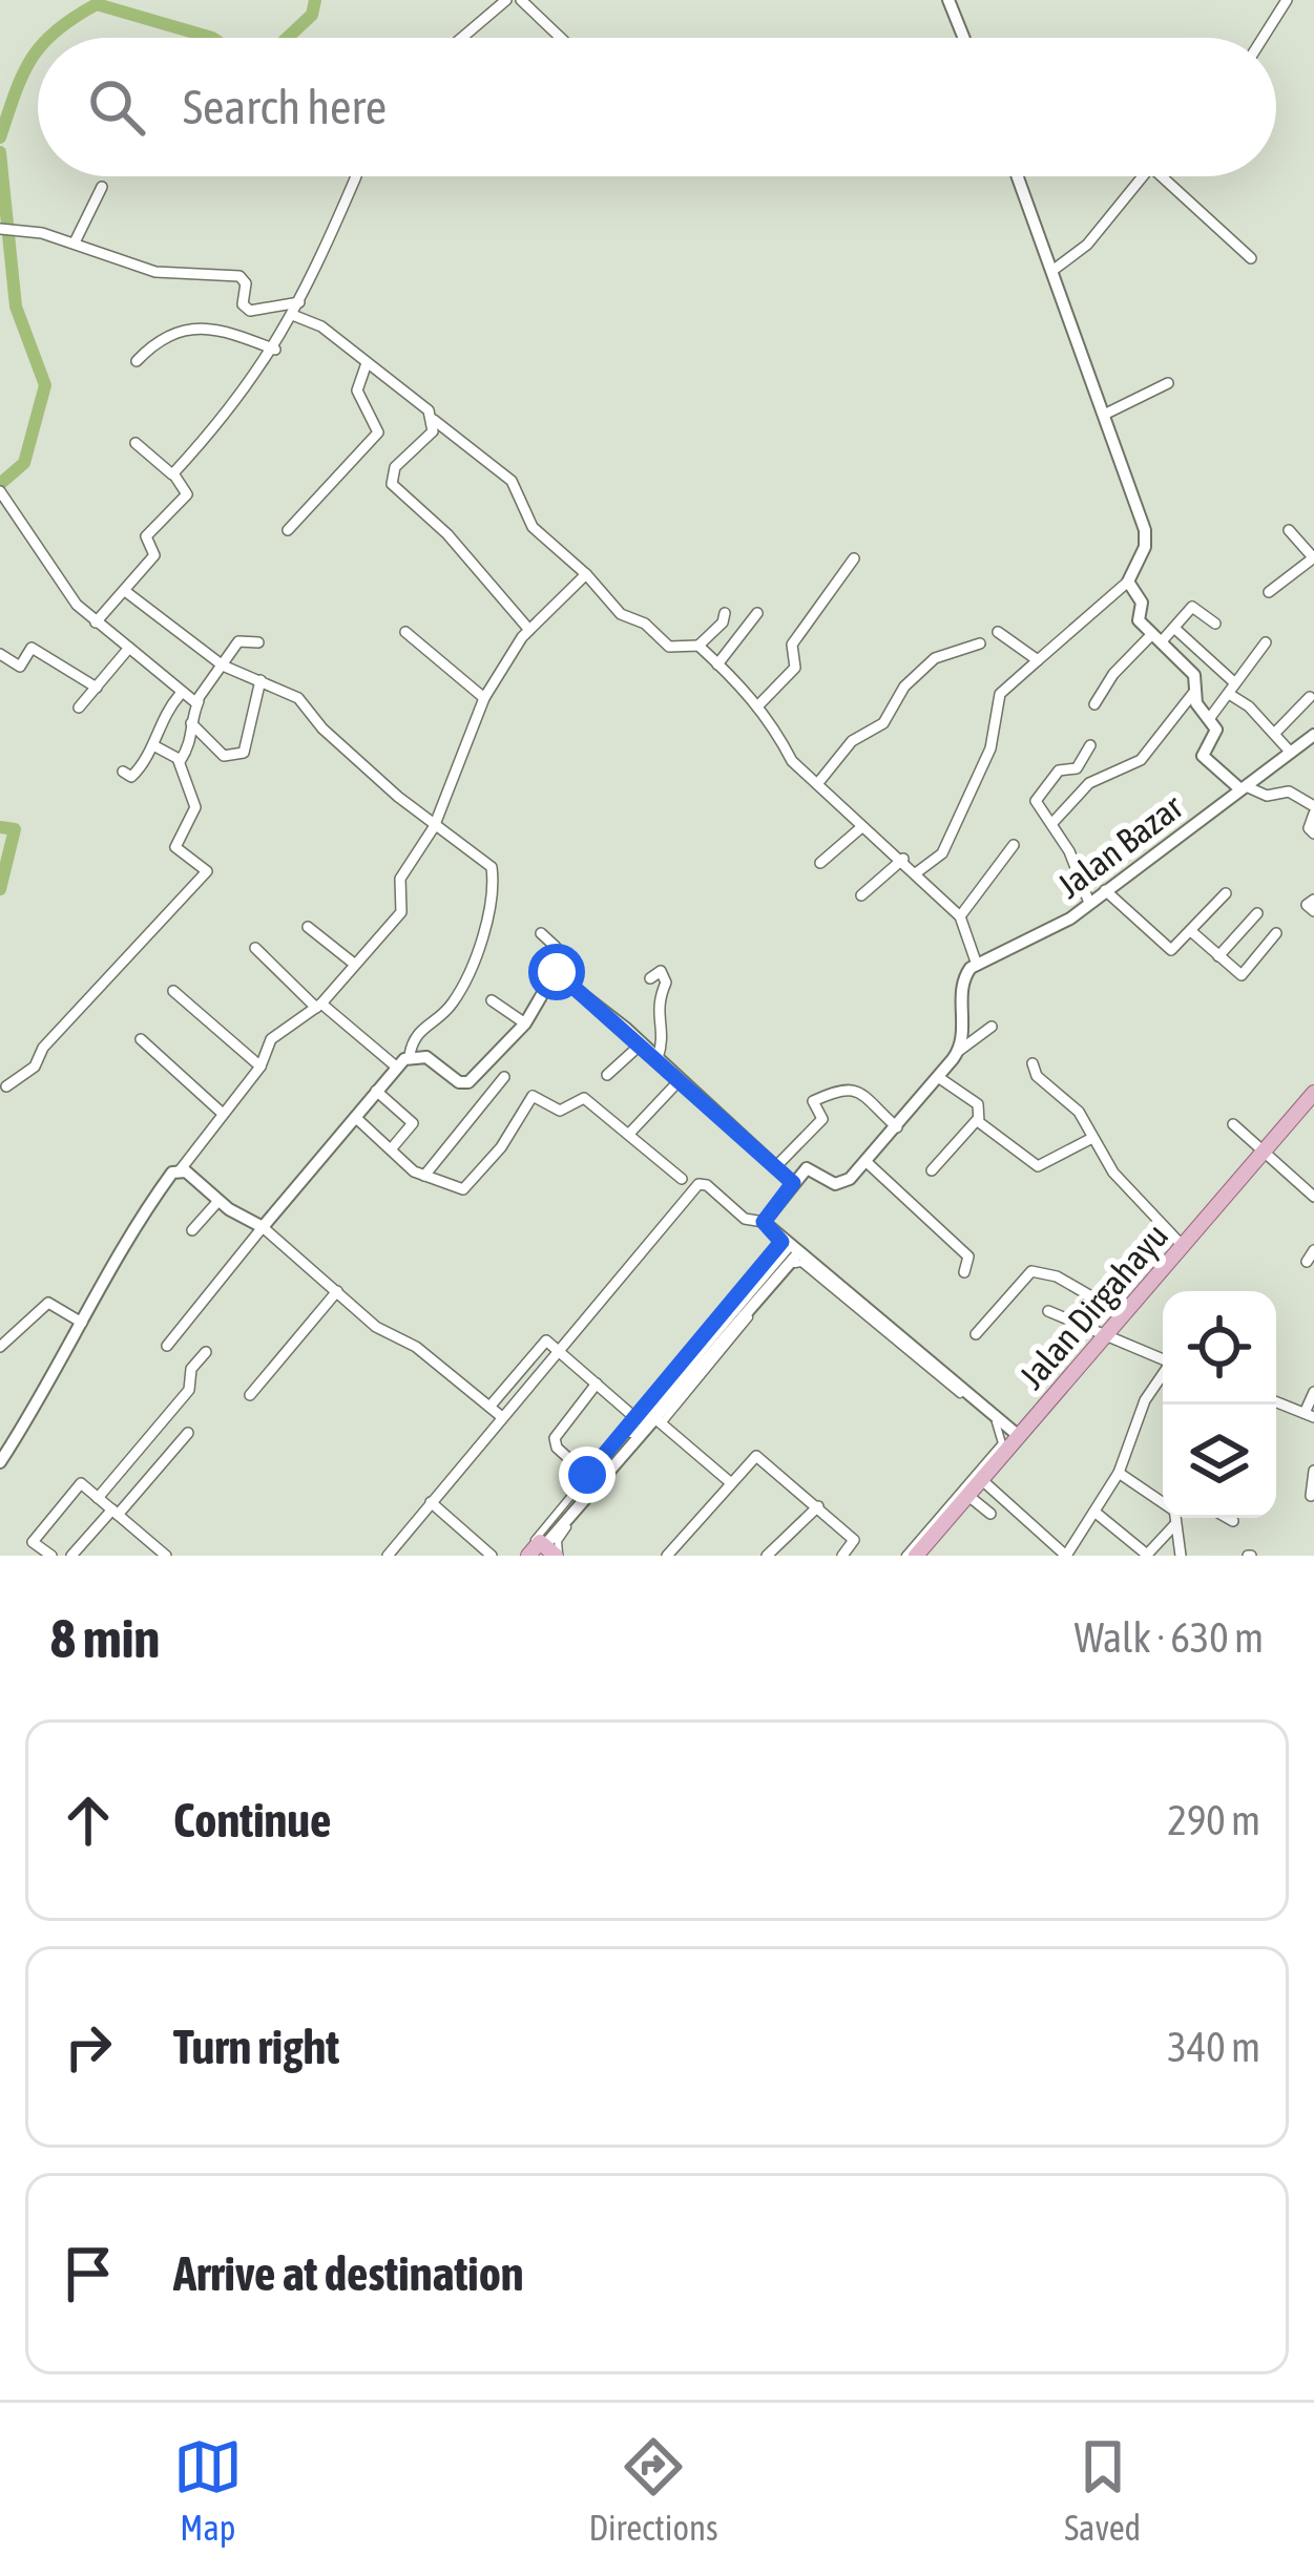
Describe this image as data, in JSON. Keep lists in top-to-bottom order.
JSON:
{
  "streets": {
    "main road": ["Jalan Dirgahayu"],
    "street": ["Jalan Bazar"]
  },
  "page": {
    "search": "Search here",
    "heading": ["8 min", "Walk · 630 m"],
    "list": [
      ["Continue", "290 m"],
      ["Turn right", "340 m"],
      "Arrive at destination"
    ],
    "nav": ["Map", "Directions", "Saved"]
  }
}
